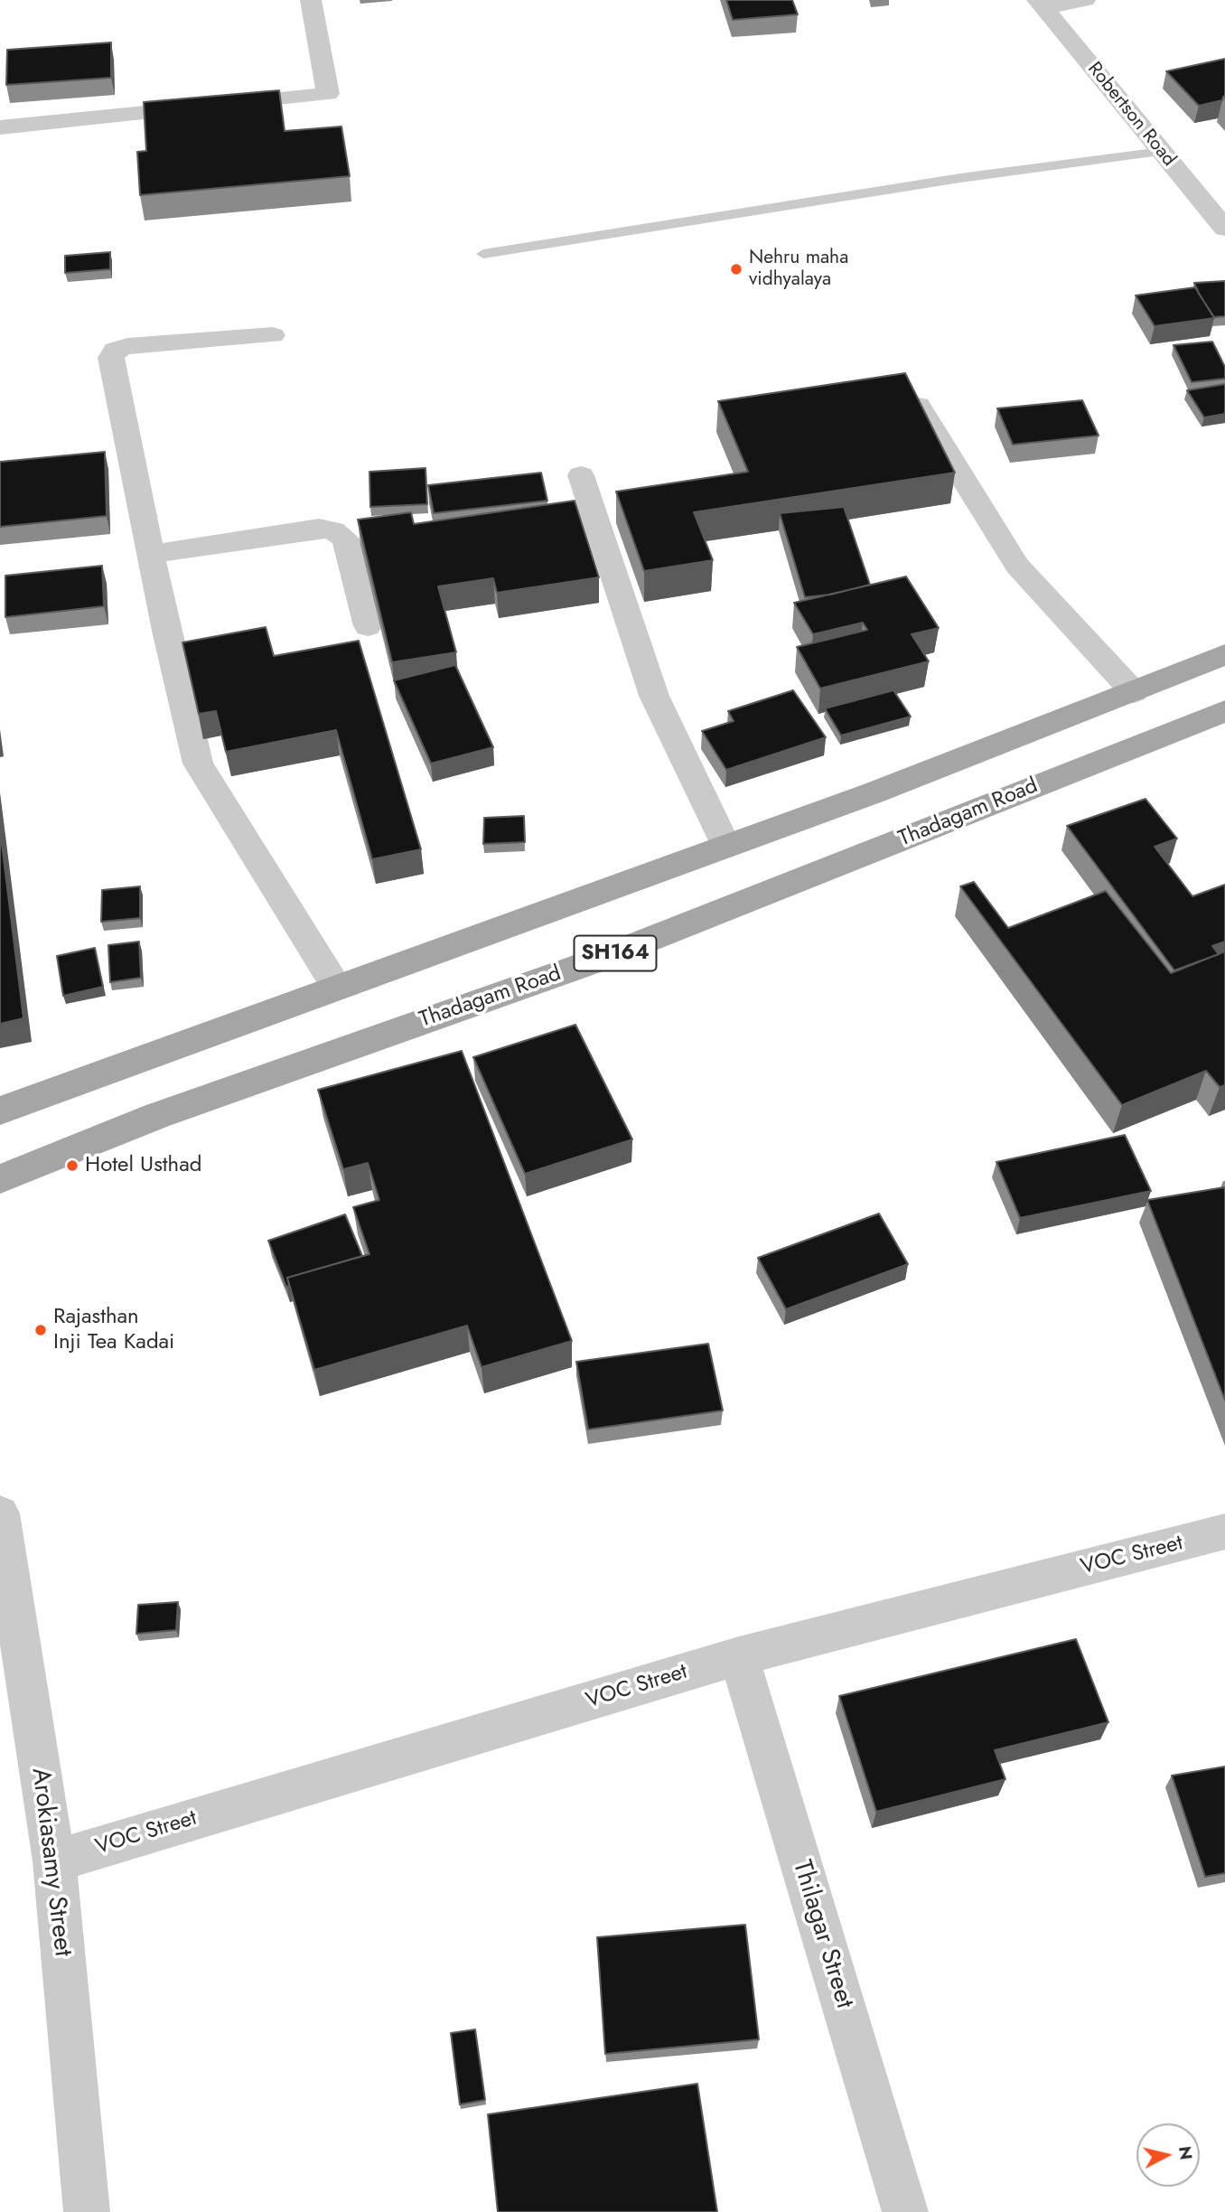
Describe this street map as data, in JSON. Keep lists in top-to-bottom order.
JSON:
{
  "streets": {
    "main road": ["Thadagam Road", "SH164"],
    "street": [
      "Robertson Road",
      "VOC Street",
      "Arokiasamy Street",
      "Thilagar Street"
    ]
  },
  "crossings": [
    ["VOC Street", "Arokiasamy Street"],
    ["VOC Street", "Thilagar Street"]
  ],
  "places": ["Nehru maha vidhyalaya", "Hotel Usthad", "Rajasthan Inji Tea Kadai"],
  "north": "right"
}
